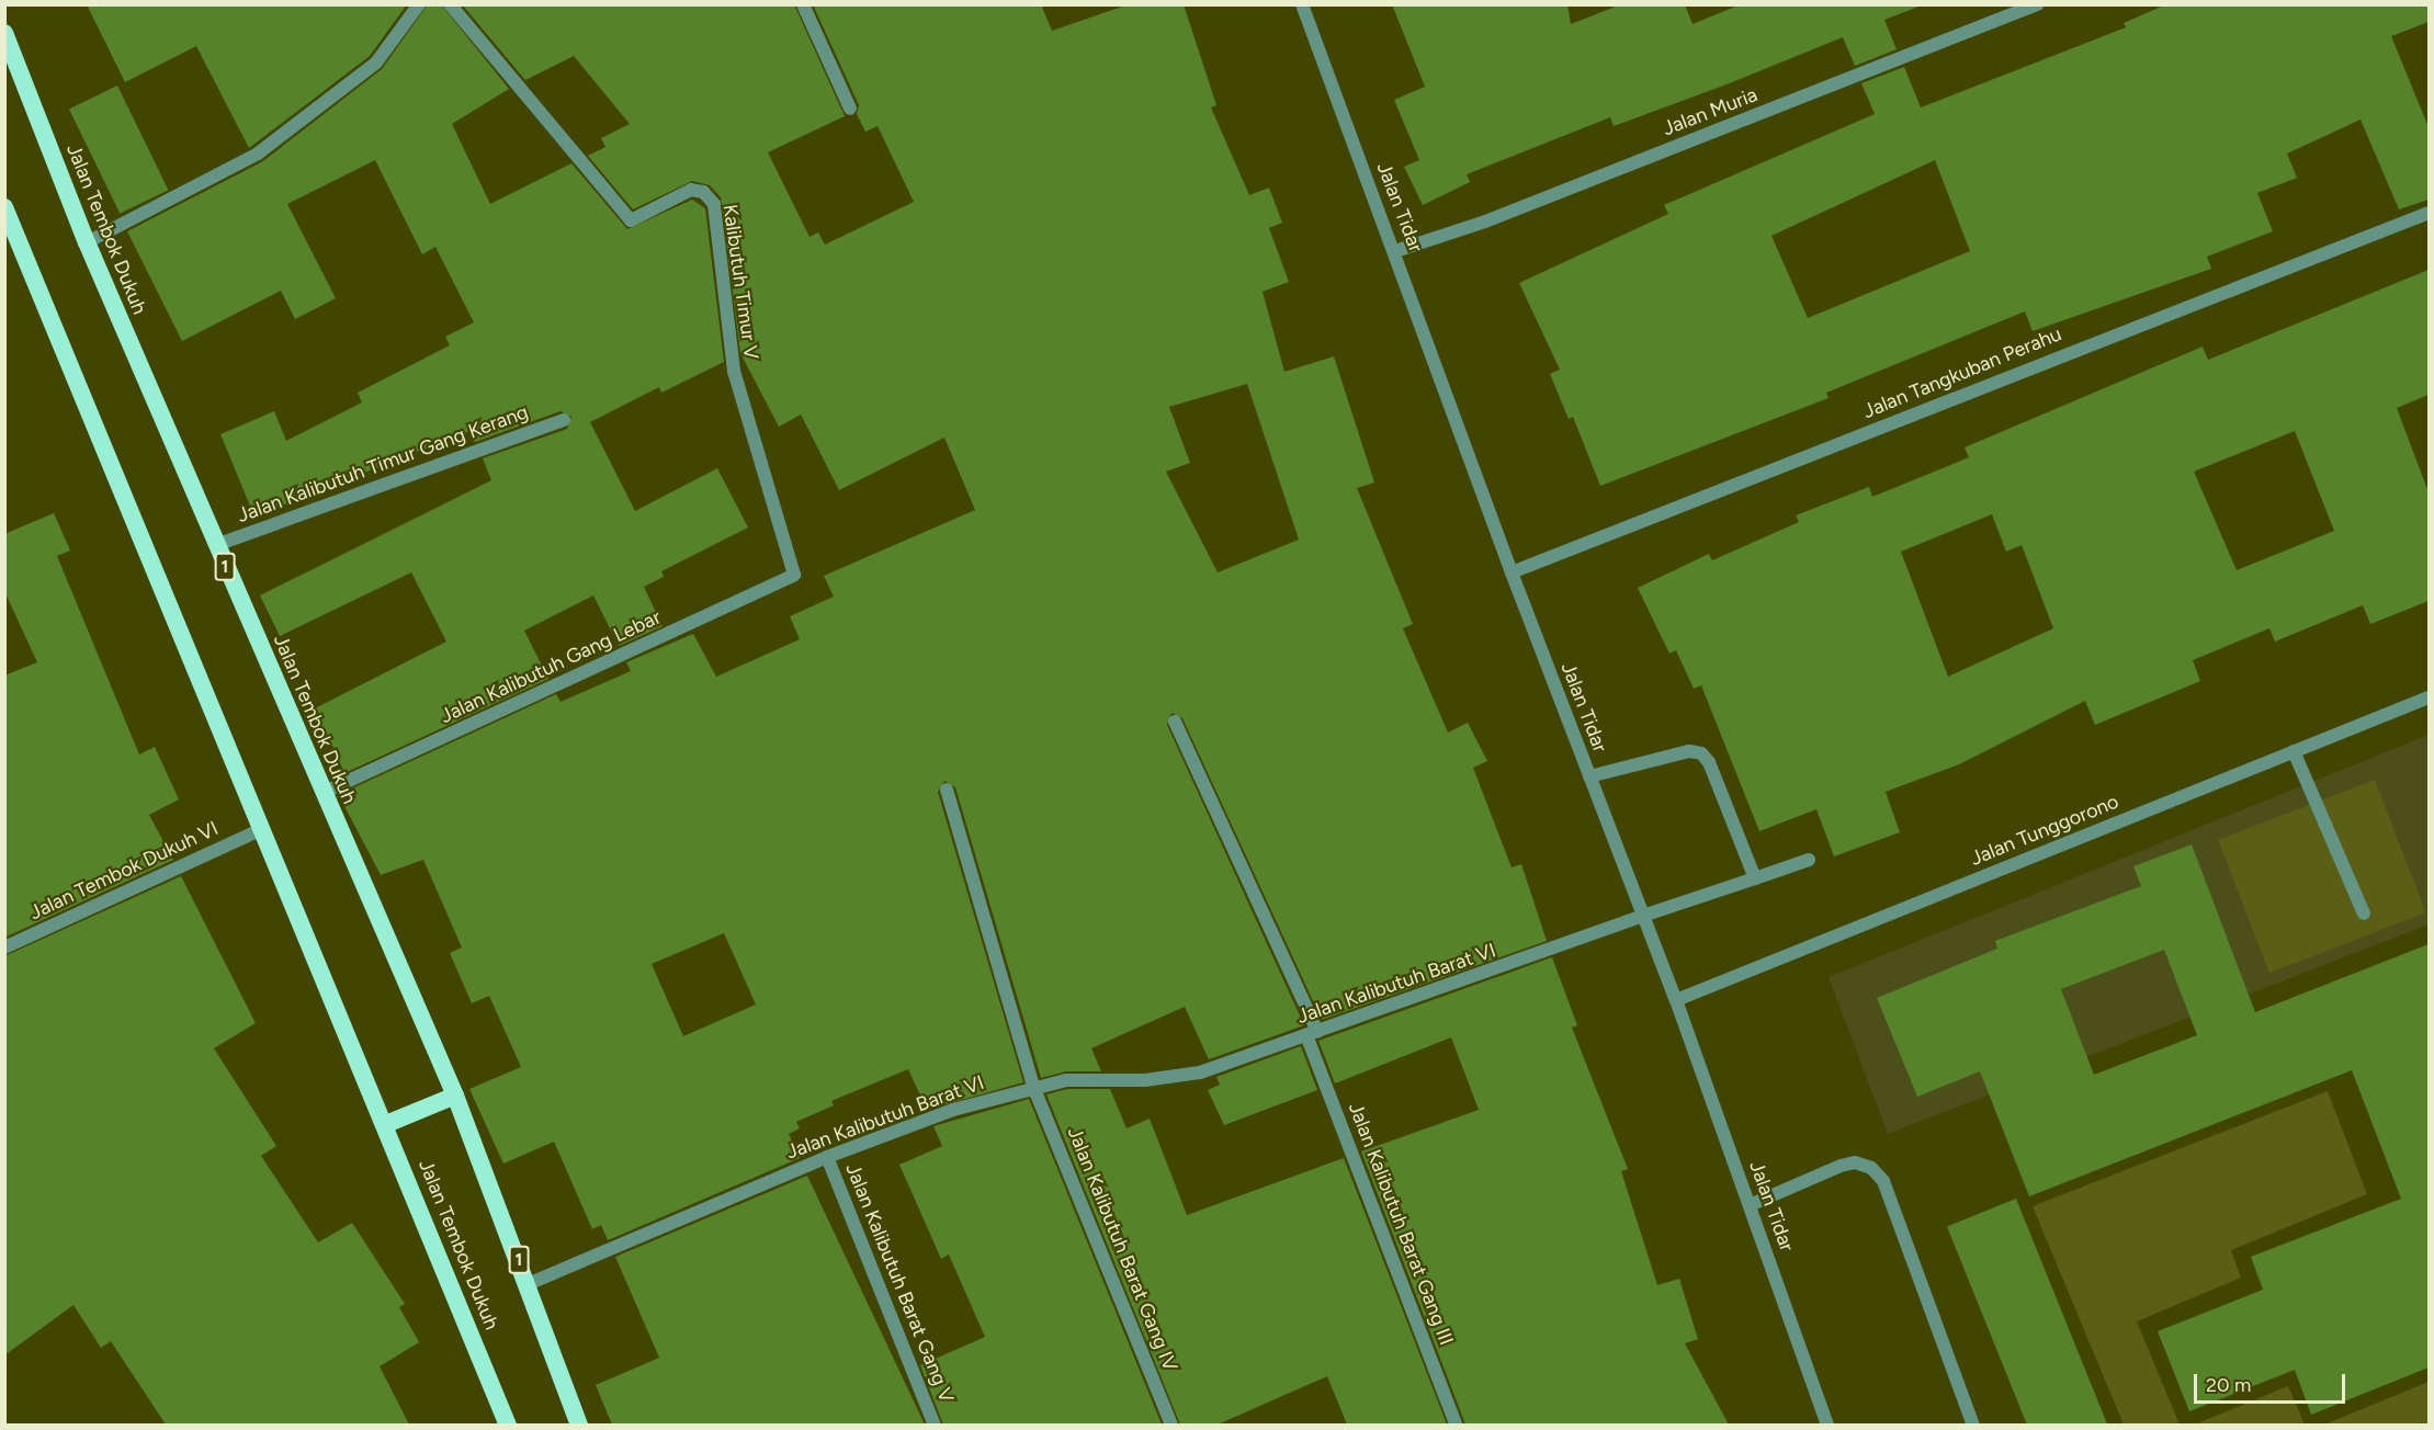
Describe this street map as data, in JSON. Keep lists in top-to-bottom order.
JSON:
{
  "streets": {
    "highway": ["Jalan Tembok Dukuh", "1"],
    "street": [
      "Jalan Muria",
      "Jalan Tidar",
      "Kalibutuh Timur V",
      "Jalan Tangkuban Perahu",
      "Jalan Kalibutuh Timur Gang Kerang",
      "Jalan Kalibutuh Gang Lebar",
      "Jalan Tunggorono",
      "Jalan Tembok Dukuh VI",
      "Jalan Kalibutuh Barat VI",
      "Jalan Kalibutuh Barat Gang III",
      "Jalan Kalibutuh Barat Gang IV",
      "Jalan Kalibutuh Barat Gang V"
    ]
  },
  "crossings": [
    ["Jalan Muria", "Jalan Tidar"],
    ["Jalan Tidar", "Jalan Tangkuban Perahu"],
    ["Jalan Tidar", "Jalan Tunggorono"],
    ["Jalan Tidar", "Jalan Kalibutuh Barat VI"],
    ["Jalan Tembok Dukuh", "Jalan Kalibutuh Timur Gang Kerang"],
    ["Jalan Tembok Dukuh", "Jalan Kalibutuh Gang Lebar"],
    ["Jalan Tembok Dukuh", "Jalan Tembok Dukuh VI"],
    ["Jalan Tembok Dukuh", "Jalan Kalibutuh Barat VI"],
    ["Kalibutuh Timur V", "Jalan Kalibutuh Gang Lebar"],
    ["Jalan Kalibutuh Barat VI", "Jalan Kalibutuh Barat Gang III"],
    ["Jalan Kalibutuh Barat VI", "Jalan Kalibutuh Barat Gang IV"],
    ["Jalan Kalibutuh Barat VI", "Jalan Kalibutuh Barat Gang V"]
  ],
  "scale_bar": "20 m"
}
